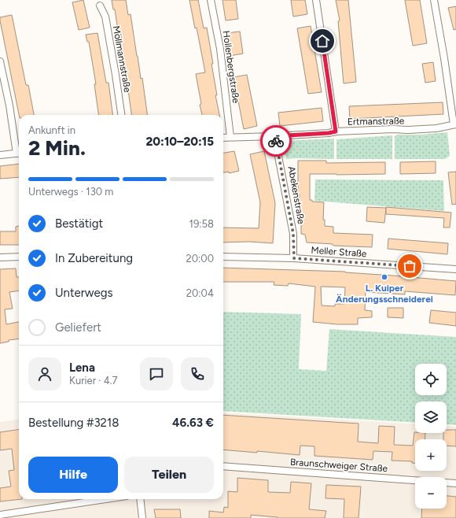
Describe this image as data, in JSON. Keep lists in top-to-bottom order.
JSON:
{
  "streets": {
    "street": [
      "Möllmannstraße",
      "Hollenbergstraße",
      "Ertmanstraße",
      "Abekenstraße",
      "Meller Straße",
      "Braunschweiger Straße"
    ]
  },
  "crossings": [
    ["Hollenbergstraße", "Ertmanstraße"],
    ["Ertmanstraße", "Abekenstraße"],
    ["Abekenstraße", "Meller Straße"]
  ],
  "places": ["L. Kuiper Änderungsschneiderei"],
  "page": {
    "heading": ["2 Min.", "Ankunft in", "20:10–20:15"],
    "panel": [
      "Lena",
      "Kurier · 4.7",
      "Bestellung #3218",
      "46.63 €"
    ],
    "bar": "Unterwegs · 130 m",
    "list": [
      ["Bestätigt", "19:58"],
      ["In Zubereitung", "20:00"],
      ["Unterwegs", "20:04"],
      "Geliefert"
    ],
    "map_buttons": ["+", "−"],
    "buttons": ["Hilfe", "Teilen"]
  }
}
